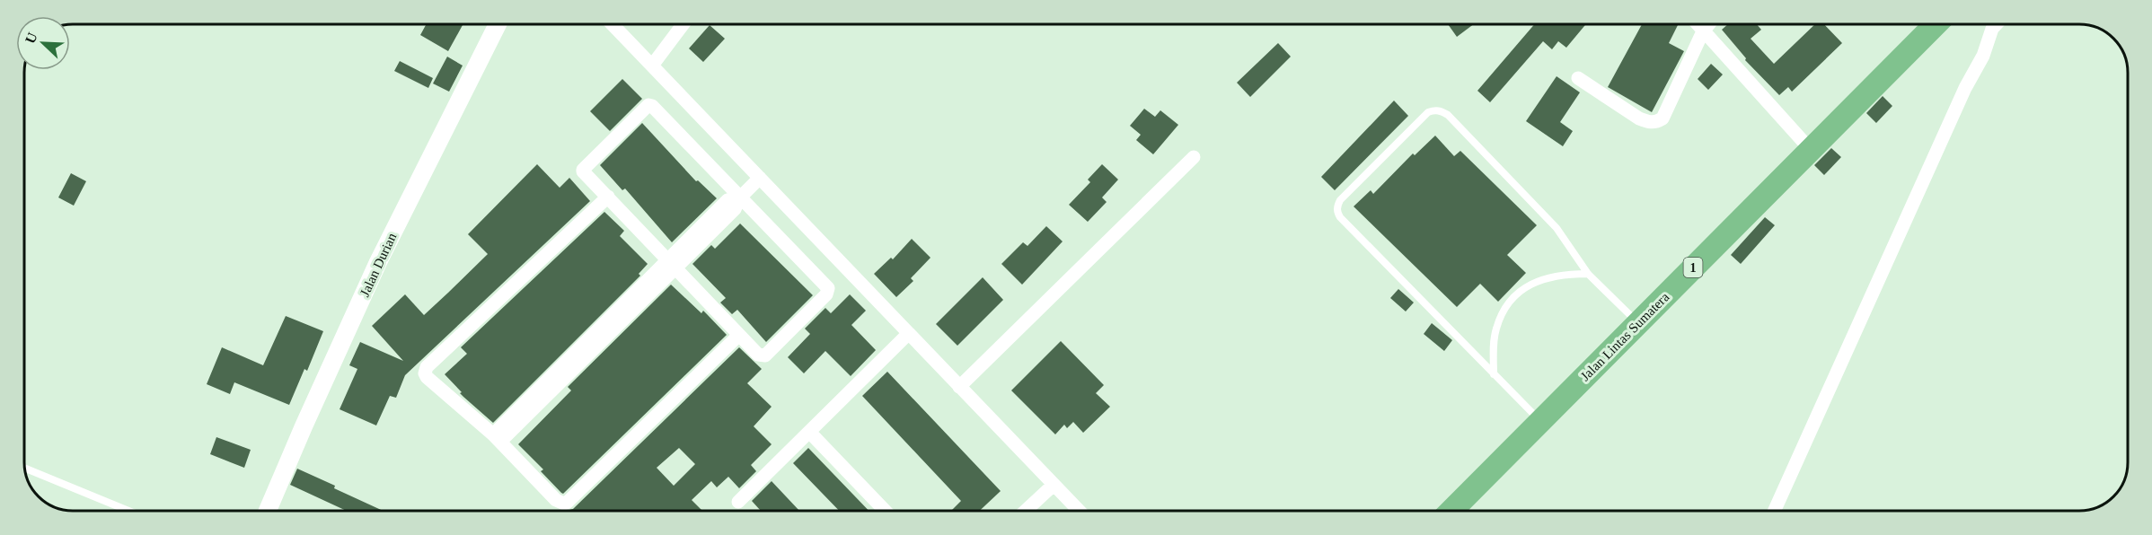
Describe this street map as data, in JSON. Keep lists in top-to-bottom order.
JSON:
{
  "streets": {
    "highway": ["1", "Jalan Lintas Sumatera"],
    "street": ["Jalan Durian"]
  },
  "north": "top left"
}
